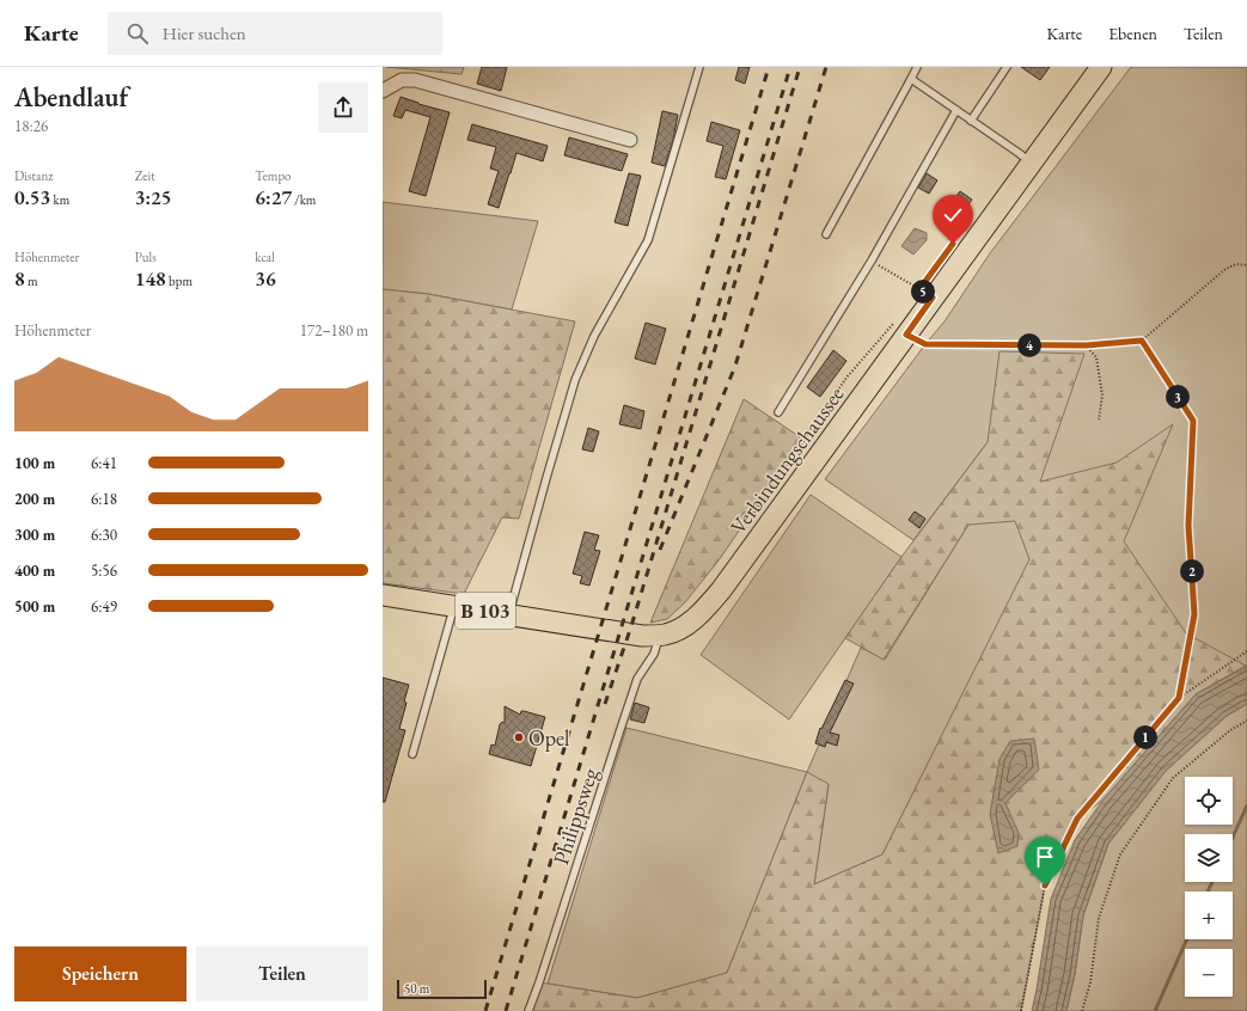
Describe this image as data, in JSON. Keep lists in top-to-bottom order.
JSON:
{
  "streets": {
    "main road": ["Verbindungschaussee", "B 103"],
    "lane": ["Philippsweg"]
  },
  "crossings": [
    ["Verbindungschaussee", "Philippsweg"]
  ],
  "places": ["Opel"],
  "scale_bar": "50 m",
  "page": {
    "header": "Karte",
    "search": "Hier suchen",
    "nav": ["Karte", "Ebenen", "Teilen"],
    "heading": ["Abendlauf", "18:26"],
    "stats": [
      ["Distanz", "0.53 km"],
      ["Zeit", "3:25"],
      ["Tempo", "6:27 /km"],
      ["Höhenmeter", "8 m"],
      ["Puls", "148 bpm"],
      ["kcal", "36"]
    ],
    "pins": [
      "5",
      "4",
      "3",
      "2",
      "1"
    ],
    "chart": ["Höhenmeter", "172–180 m"],
    "list": [
      {
        "name": "100 m",
        "note": "6:41"
      },
      {
        "name": "200 m",
        "note": "6:18"
      },
      {
        "name": "300 m",
        "note": "6:30"
      },
      {
        "name": "400 m",
        "note": "5:56"
      },
      {
        "name": "500 m",
        "note": "6:49"
      }
    ],
    "map_buttons": ["+", "−"],
    "buttons": ["Speichern", "Teilen"],
    "scale": "50 m"
  }
}
